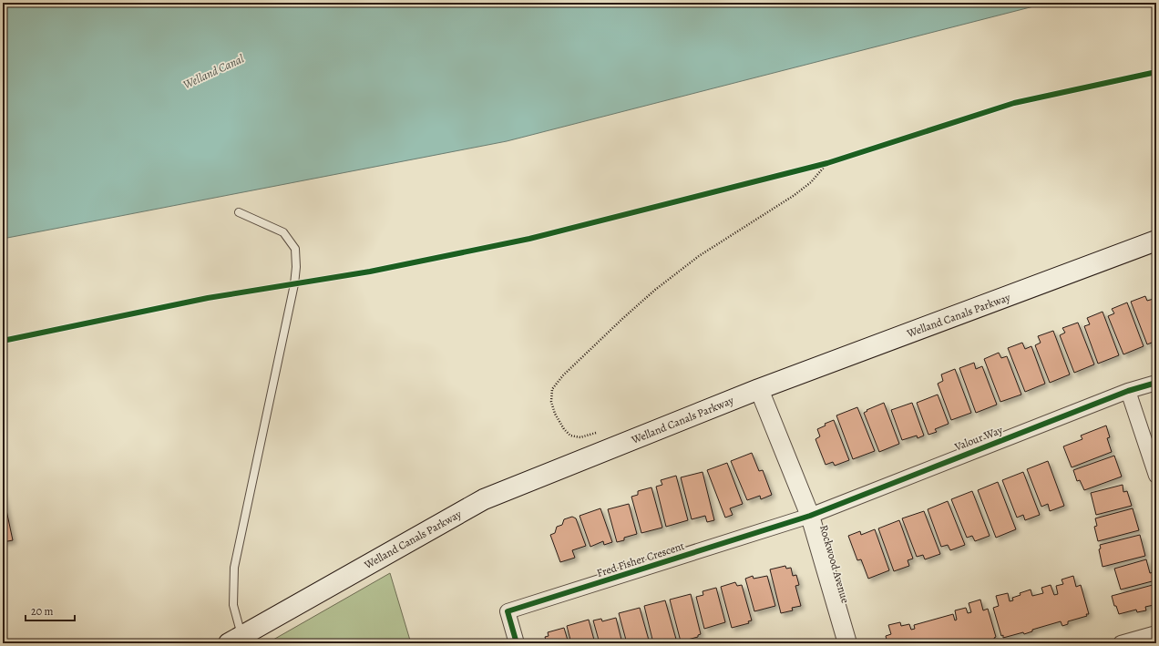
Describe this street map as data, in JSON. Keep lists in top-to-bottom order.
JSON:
{
  "streets": {
    "main road": ["Welland Canals Parkway"],
    "street": ["Valour Way", "Fred Fisher Crescent", "Rockwood Avenue"]
  },
  "crossings": [
    ["Welland Canals Parkway", "Rockwood Avenue"],
    ["Valour Way", "Fred Fisher Crescent"],
    ["Valour Way", "Rockwood Avenue"],
    ["Fred Fisher Crescent", "Rockwood Avenue"]
  ],
  "water": ["Welland Canal"],
  "scale_bar": "20 m"
}
